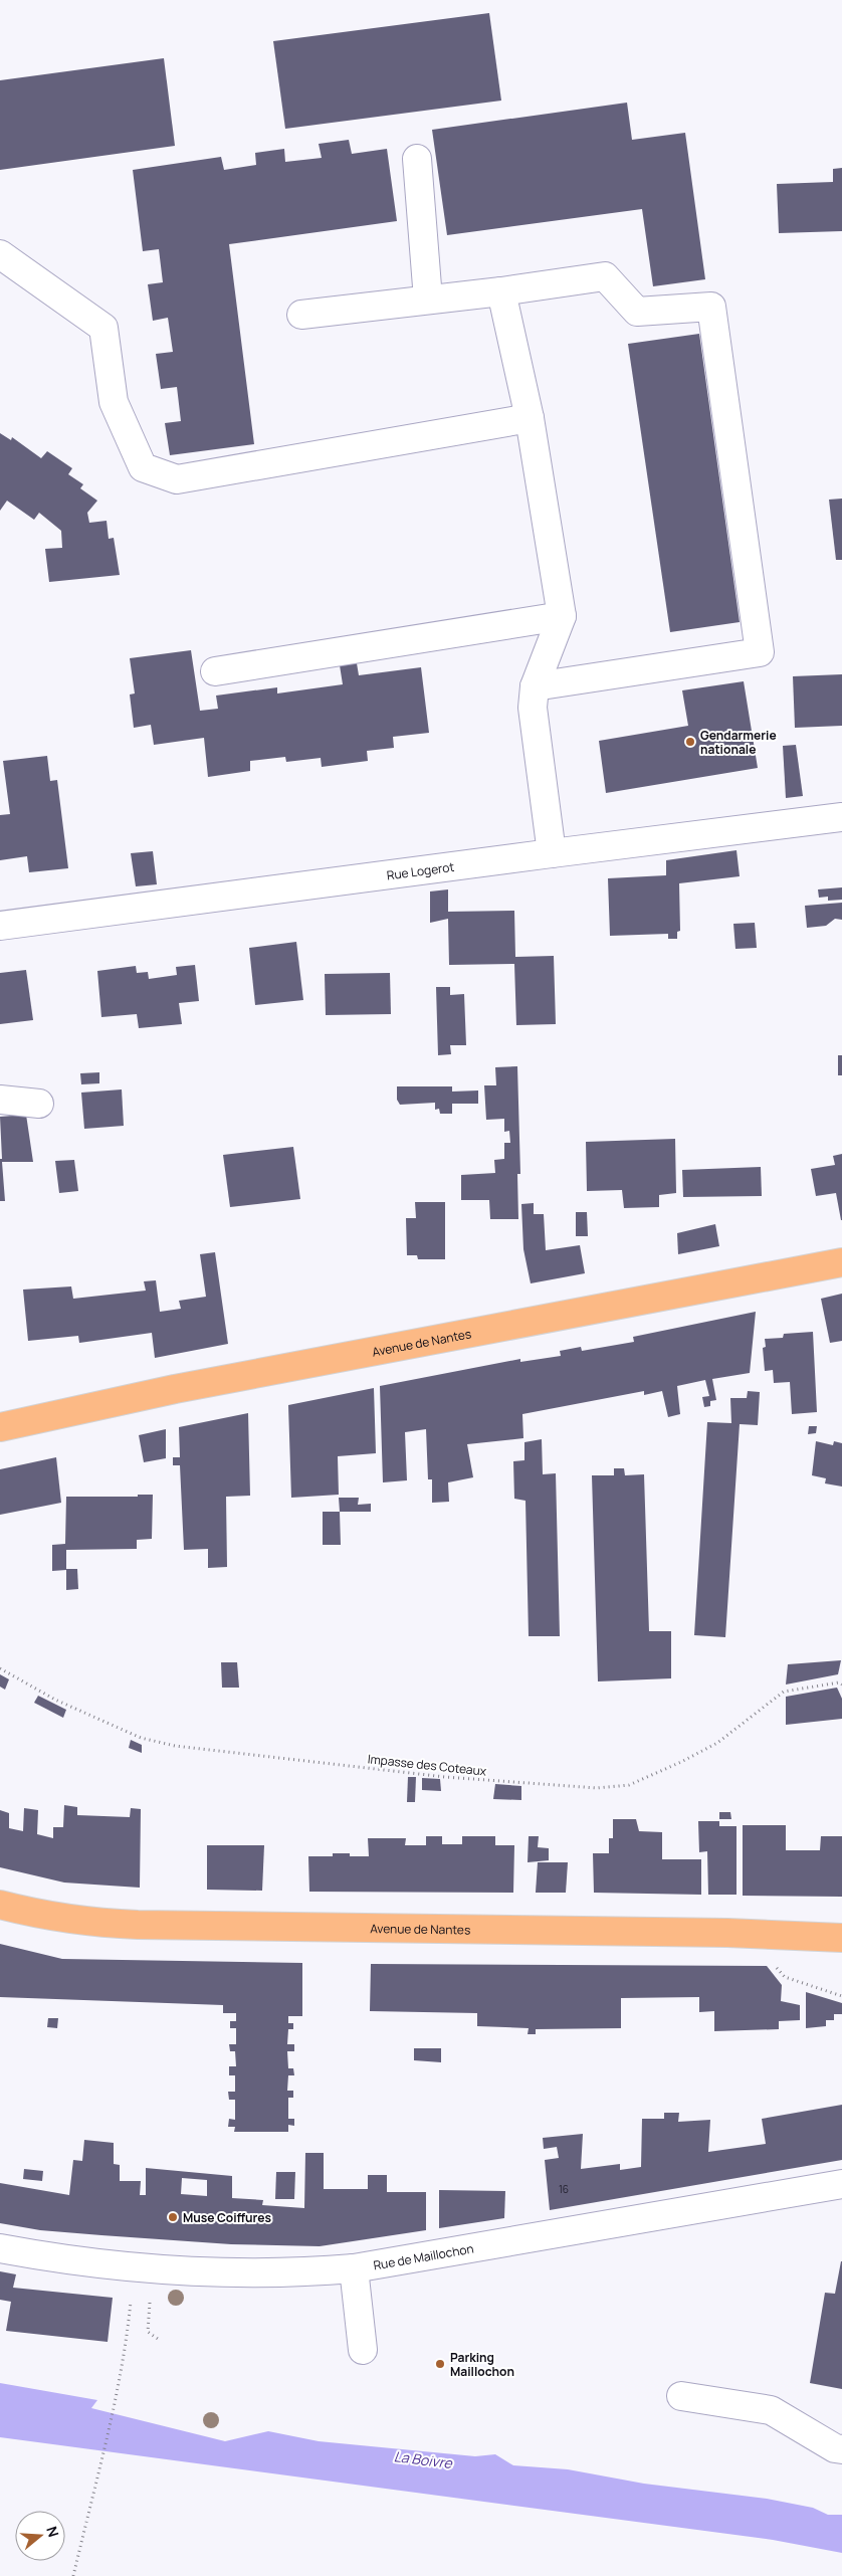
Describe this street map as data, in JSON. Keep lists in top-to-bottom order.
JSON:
{
  "streets": {
    "main road": ["Avenue de Nantes"],
    "street": ["Rue Logerot", "Rue de Maillochon"],
    "path": ["Impasse des Coteaux"]
  },
  "water": ["La Boivre"],
  "places": ["Gendarmerie nationale", "Muse Coiffures", "Parking Maillochon"],
  "house_numbers": ["16"],
  "north": "right"
}
